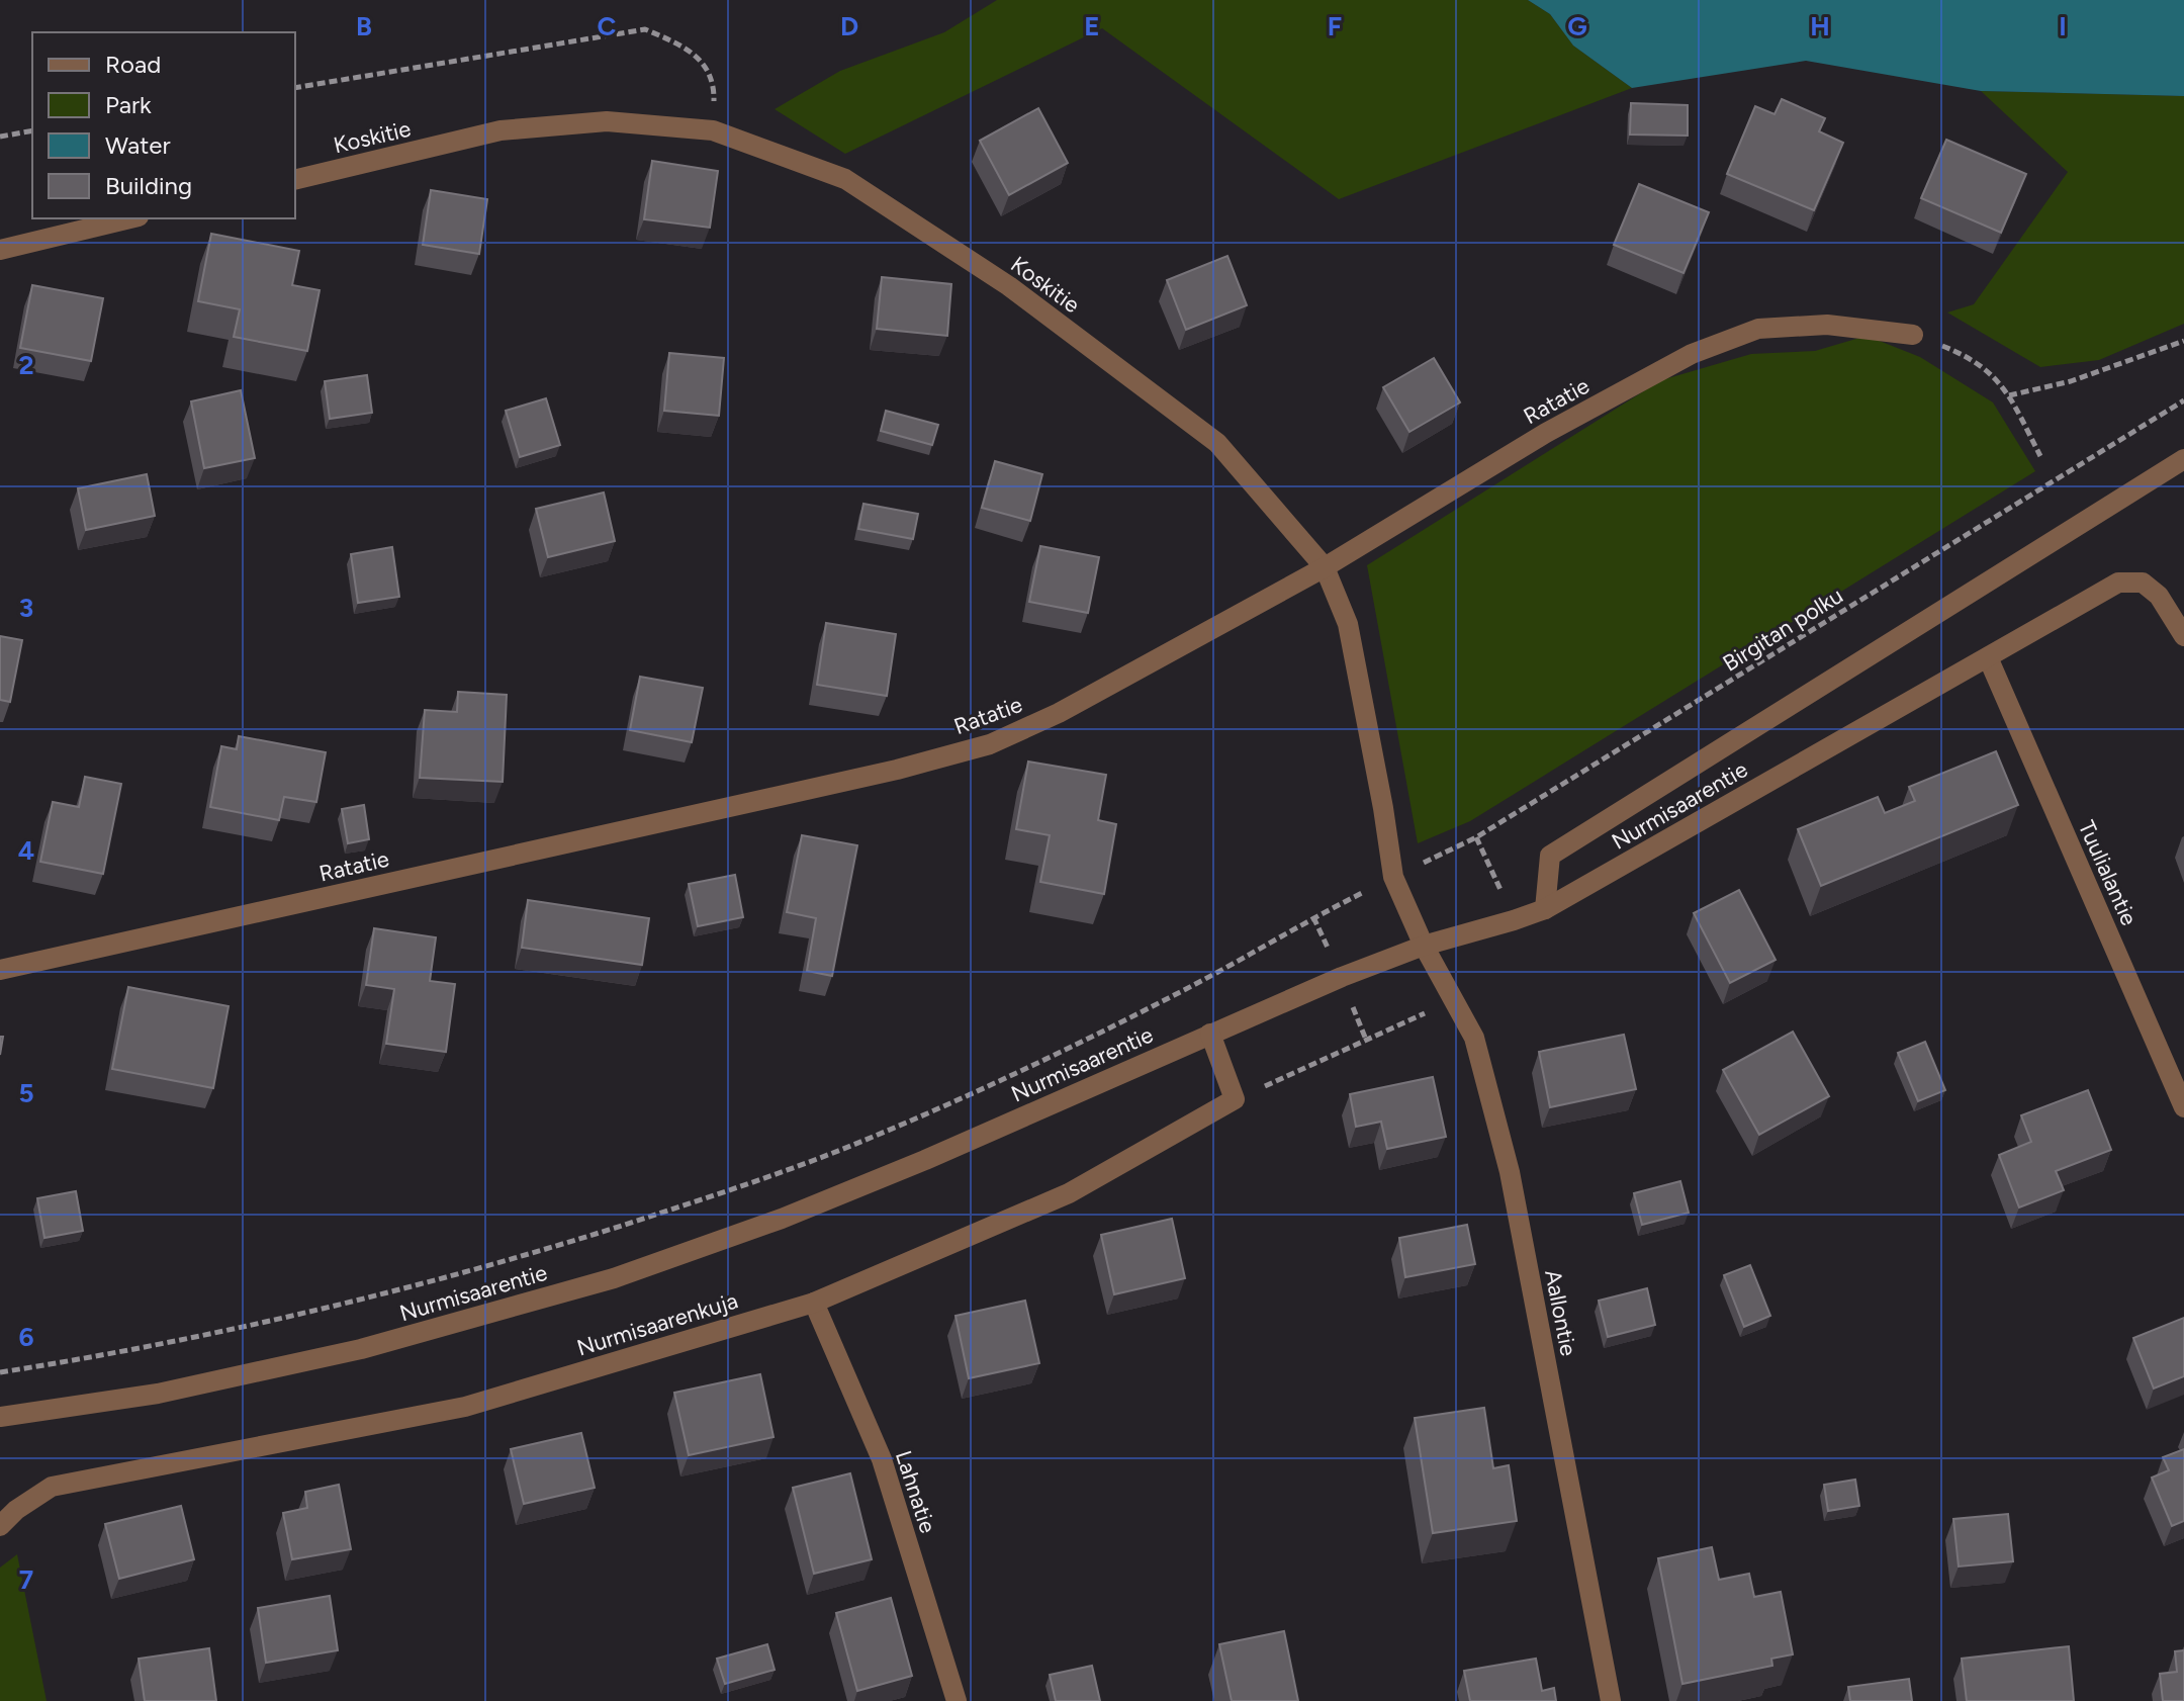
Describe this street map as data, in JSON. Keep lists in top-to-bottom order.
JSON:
{
  "streets": {
    "street": [
      "Koskitie",
      "Ratatie",
      "Nurmisaarentie",
      "Tuulialantie",
      "Aallontie",
      "Nurmisaarenkuja",
      "Lahnatie"
    ],
    "path": ["Birgitan polku"]
  },
  "crossings": [
    ["Koskitie", "Ratatie"],
    ["Koskitie", "Birgitan polku"],
    ["Koskitie", "Nurmisaarentie"],
    ["Koskitie", "Aallontie"],
    ["Nurmisaarentie", "Tuulialantie"],
    ["Nurmisaarentie", "Aallontie"],
    ["Nurmisaarenkuja", "Lahnatie"]
  ],
  "legend": [
    "Road",
    "Park",
    "Water",
    "Building"
  ],
  "grid": {
    "columns": [
      "B",
      "C",
      "D",
      "E",
      "F",
      "G",
      "H",
      "I"
    ],
    "rows": [
      "2",
      "3",
      "4",
      "5",
      "6",
      "7"
    ]
  }
}
